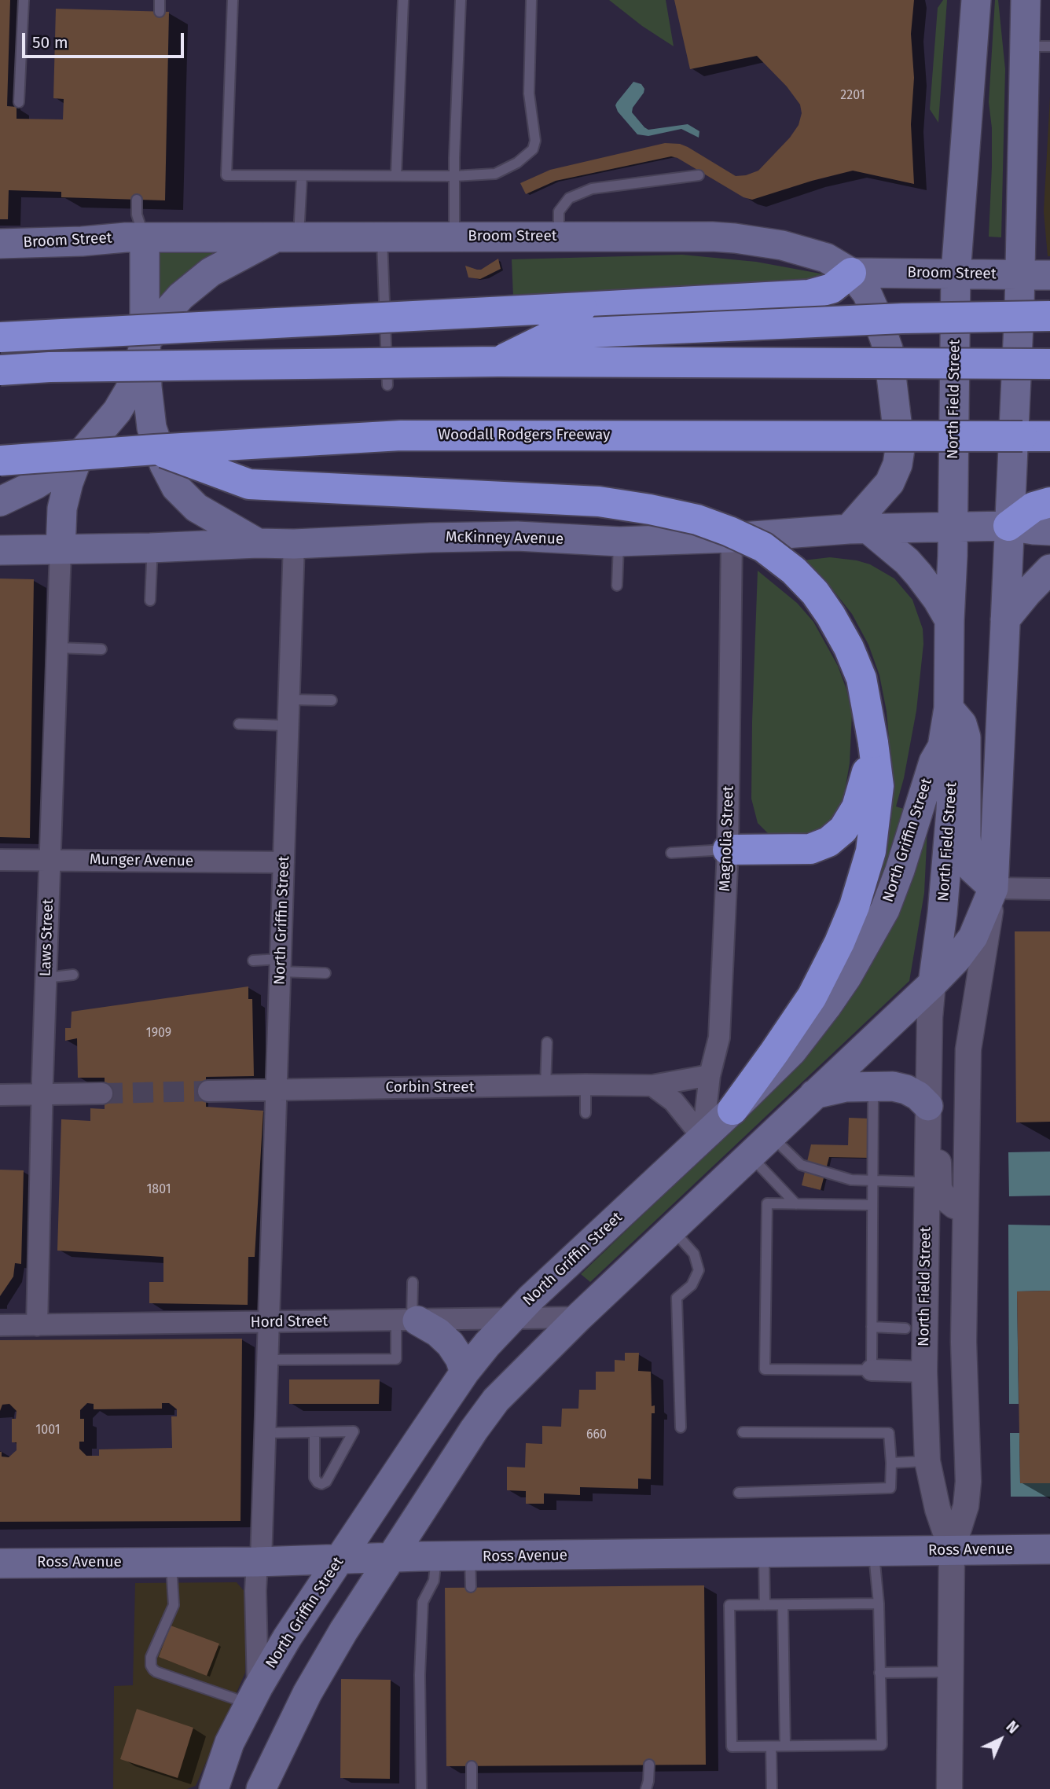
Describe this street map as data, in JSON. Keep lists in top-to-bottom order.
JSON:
{
  "streets": {
    "highway": ["Woodall Rodgers Freeway"],
    "main road": [
      "Broom Street",
      "North Field Street",
      "McKinney Avenue",
      "North Griffin Street",
      "Ross Avenue"
    ],
    "street": [
      "Magnolia Street",
      "Munger Avenue",
      "Laws Street",
      "Corbin Street",
      "Hord Street"
    ]
  },
  "crossings": [
    ["Broom Street", "North Field Street"],
    ["North Field Street", "McKinney Avenue"],
    ["North Field Street", "North Griffin Street"],
    ["North Field Street", "Ross Avenue"],
    ["McKinney Avenue", "Magnolia Street"],
    ["McKinney Avenue", "North Griffin Street"],
    ["McKinney Avenue", "Laws Street"],
    ["Magnolia Street", "North Griffin Street"],
    ["Magnolia Street", "Corbin Street"],
    ["North Griffin Street", "Munger Avenue"],
    ["North Griffin Street", "Corbin Street"],
    ["North Griffin Street", "Hord Street"],
    ["North Griffin Street", "Ross Avenue"],
    ["Munger Avenue", "Laws Street"],
    ["Laws Street", "Hord Street"]
  ],
  "house_numbers": [
    "2201",
    "1909",
    "1801",
    "1001",
    "660"
  ],
  "scale_bar": "50 m",
  "north": "top right"
}
